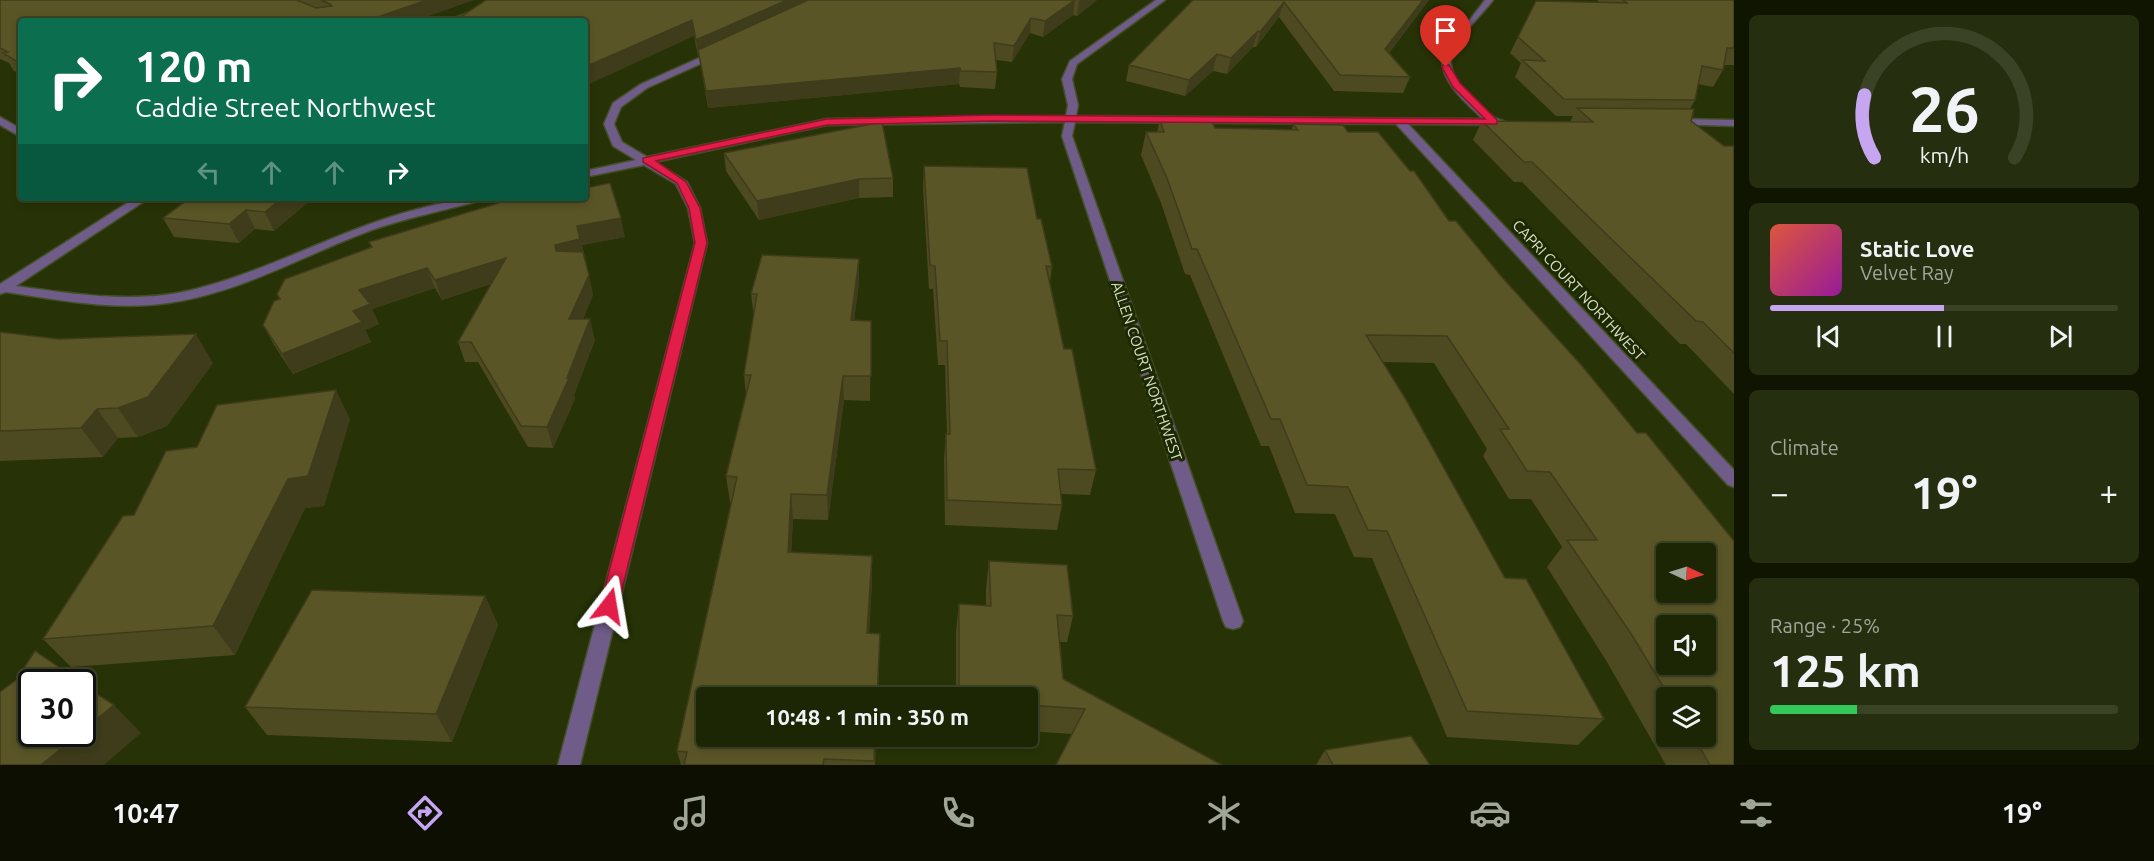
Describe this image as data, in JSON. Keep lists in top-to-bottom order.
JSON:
{
  "streets": {
    "street": ["CAPRI COURT NORTHWEST", "ALLEN COURT NORTHWEST"]
  },
  "north": "right",
  "page": {
    "turn": ["120 m", "Caddie Street Northwest"],
    "song": ["Static Love", "Velvet Ray"],
    "tile": [
      "Climate",
      ["Range · 25%", "125 km"]
    ],
    "heat": ["−", "19°", "+"],
    "limit": "30",
    "trip": "10:48 · 1 min · 350 m",
    "tabs": ["10:47", "19°"],
    "gauge": ["26", "km/h"]
  }
}
